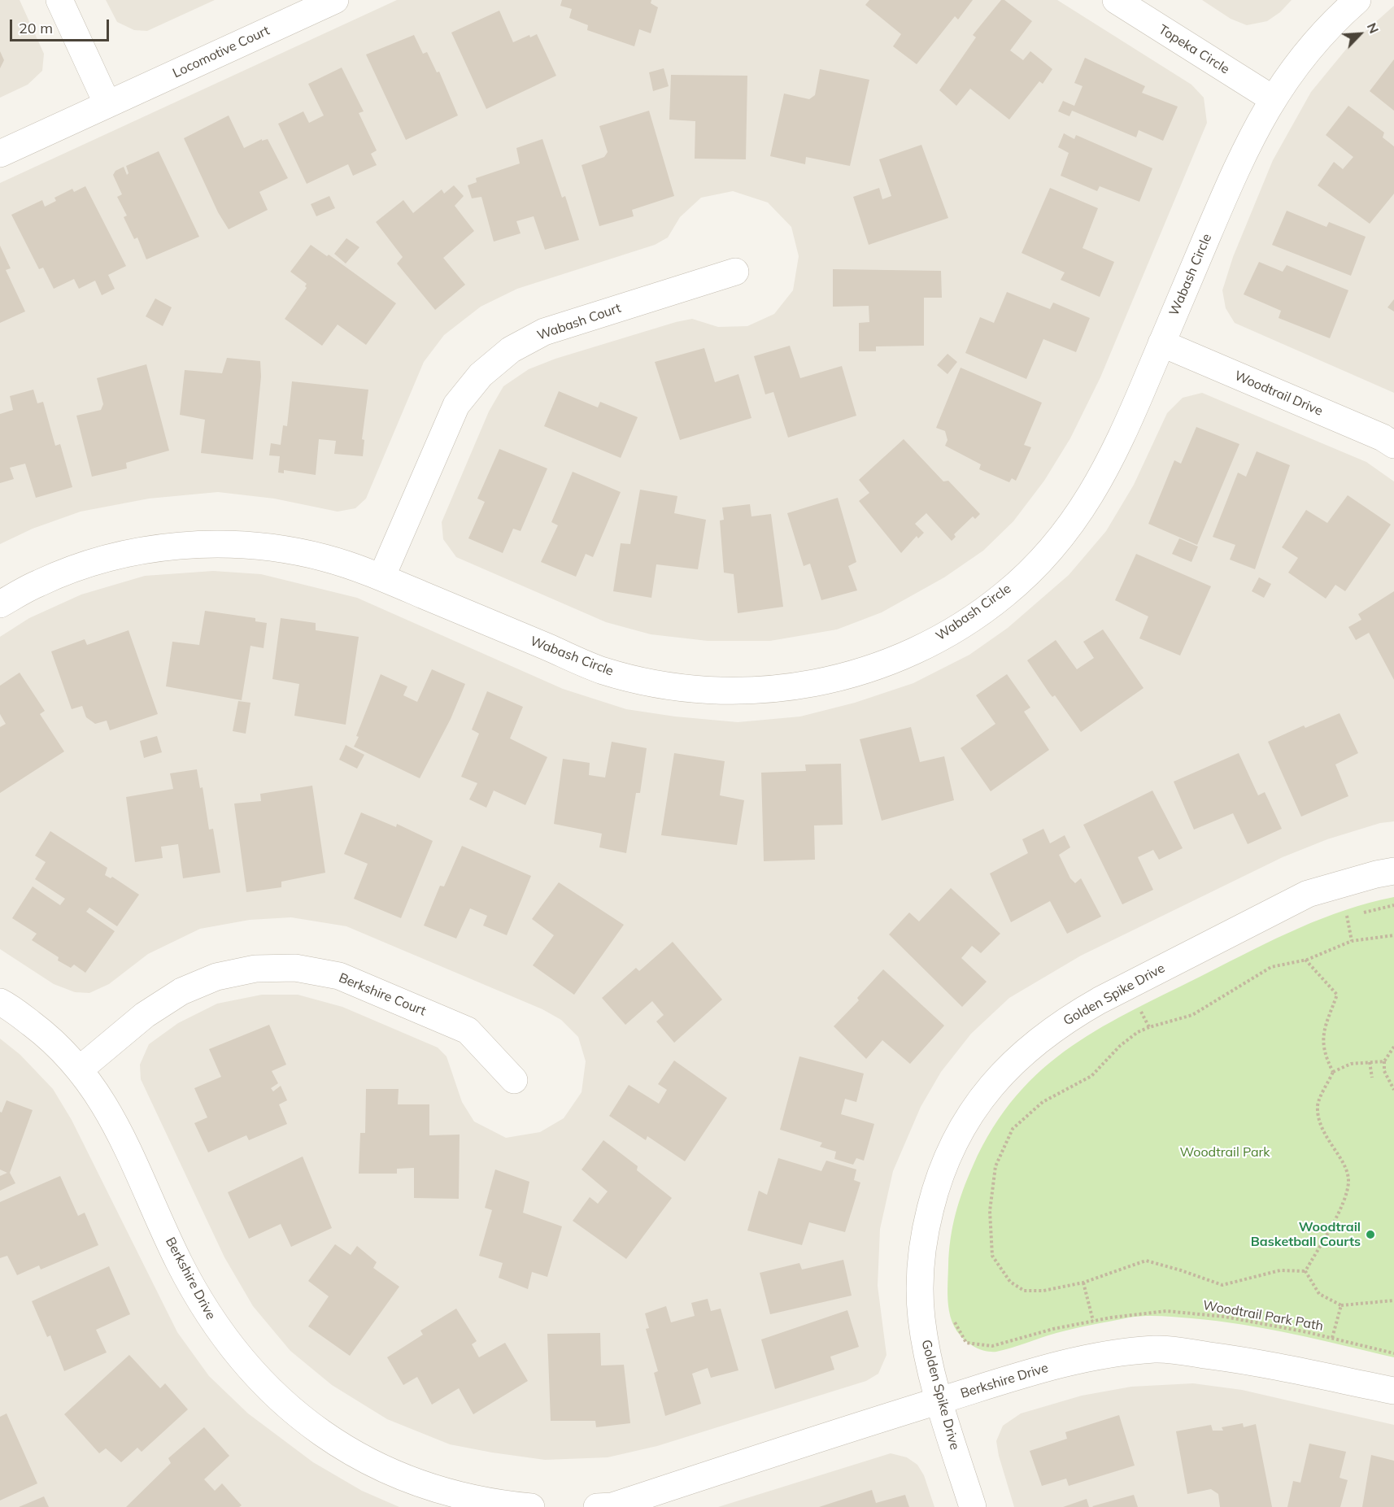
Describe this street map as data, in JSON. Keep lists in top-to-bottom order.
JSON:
{
  "streets": {
    "street": [
      "Topeka Circle",
      "Locomotive Court",
      "Wabash Circle",
      "Wabash Court",
      "Woodtrail Drive",
      "Berkshire Court",
      "Golden Spike Drive",
      "Berkshire Drive"
    ],
    "path": ["Woodtrail Park Path"]
  },
  "crossings": [
    ["Topeka Circle", "Wabash Circle"],
    ["Wabash Circle", "Wabash Court"],
    ["Wabash Circle", "Woodtrail Drive"],
    ["Berkshire Court", "Berkshire Drive"],
    ["Golden Spike Drive", "Berkshire Drive"]
  ],
  "parks": ["Woodtrail Park"],
  "places": ["Woodtrail Basketball Courts"],
  "scale_bar": "20 m",
  "north": "top right"
}
